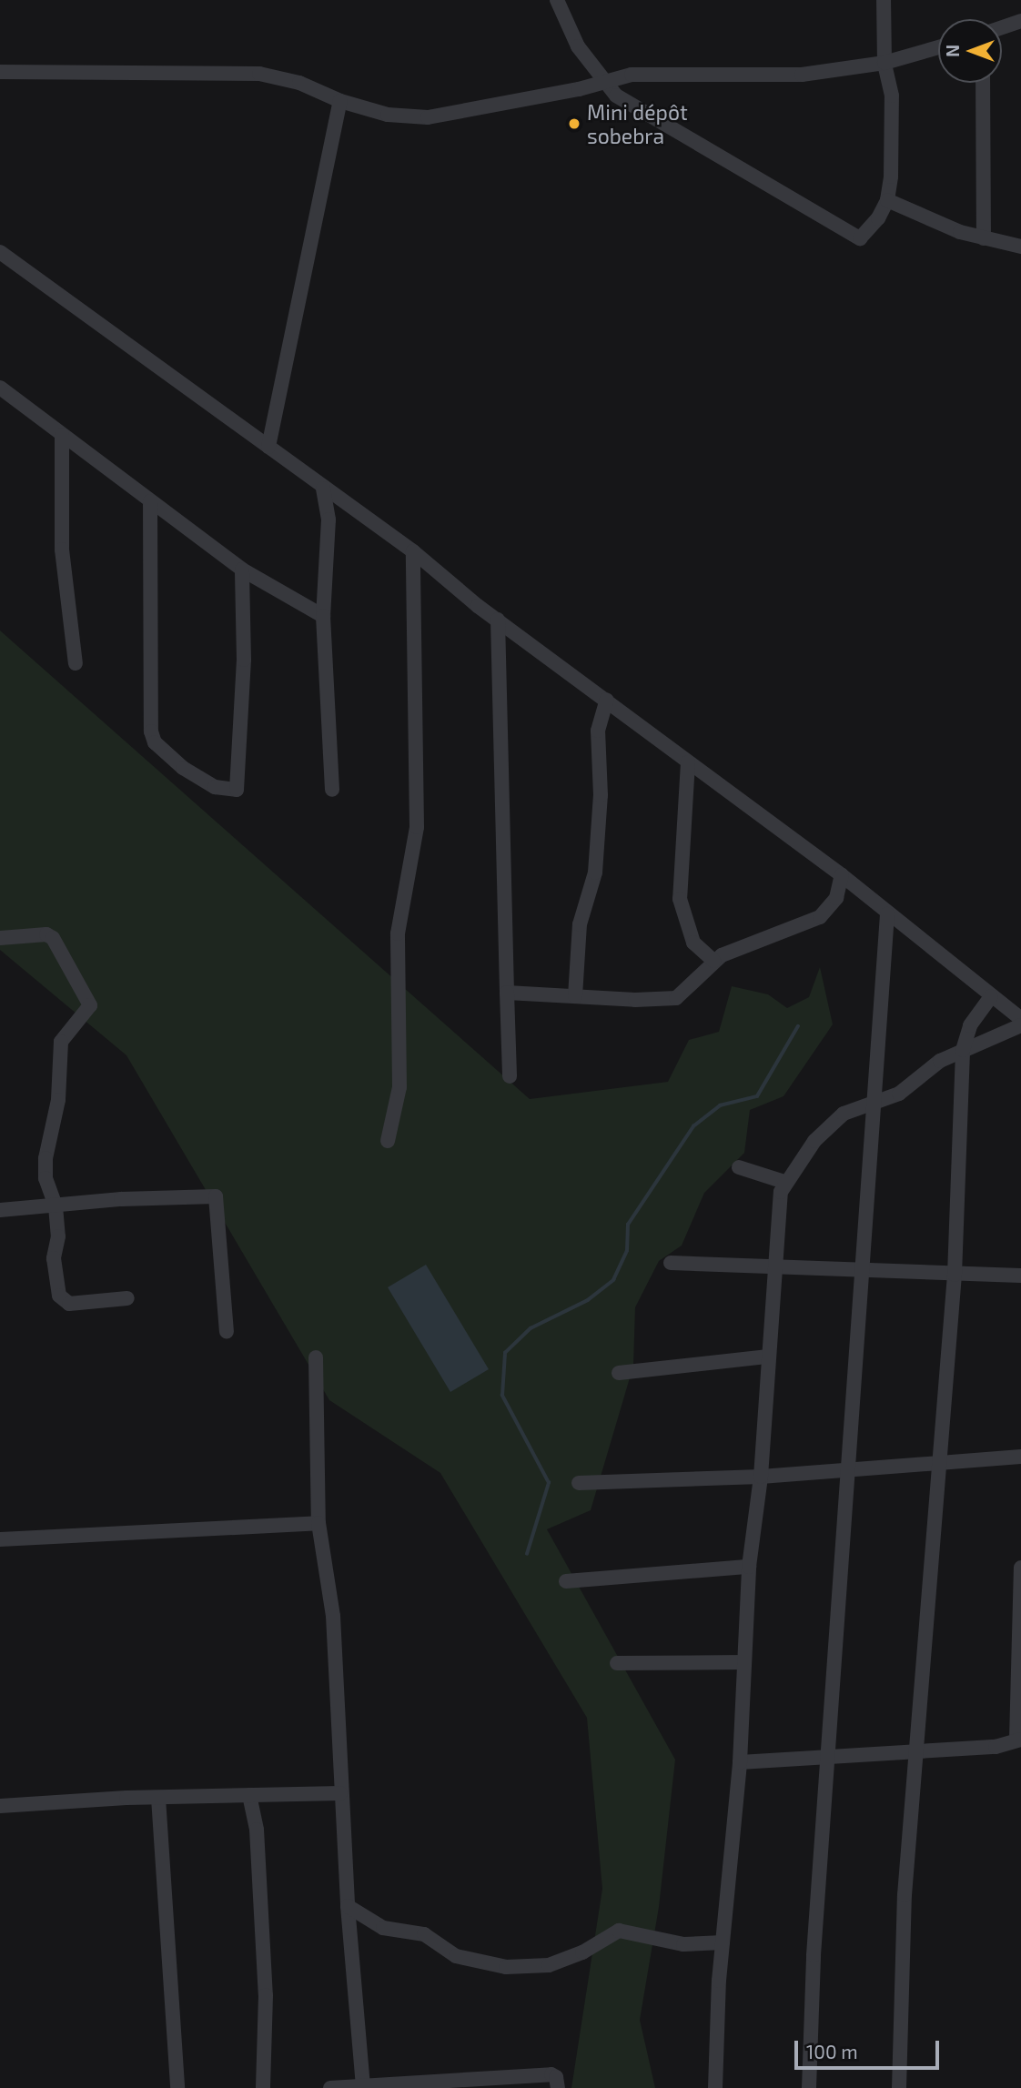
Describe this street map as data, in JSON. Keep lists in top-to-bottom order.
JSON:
{
  "places": ["Mini dépôt sobebra"],
  "scale_bar": "100 m",
  "north": "left"
}
